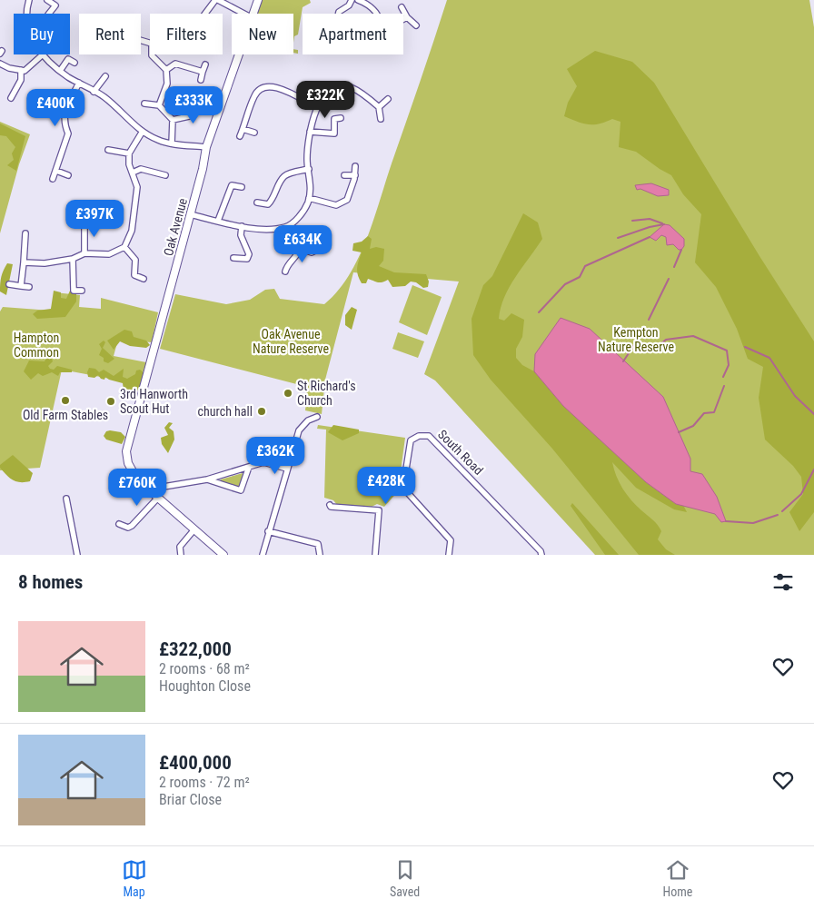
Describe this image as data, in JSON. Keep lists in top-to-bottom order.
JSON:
{
  "streets": {
    "street": ["Oak Avenue", "South Road"]
  },
  "parks": ["Kempton Nature Reserve", "Oak Avenue Nature Reserve", "Hampton Common"],
  "places": [
    "St Richard's Church",
    "Old Farm Stables",
    "3rd Hanworth Scout Hut",
    "church hall"
  ],
  "page": {
    "chip": [
      "Buy",
      "Rent",
      "Filters",
      "New",
      "Apartment"
    ],
    "price": [
      "£322K",
      "£333K",
      "£400K",
      "£397K",
      "£634K",
      "£362K",
      "£428K",
      "£760K"
    ],
    "heading": "8 homes",
    "list": [
      {
        "name": "£322,000",
        "note": "2 rooms · 68 m² · Houghton Close"
      },
      {
        "name": "£400,000",
        "note": "2 rooms · 72 m² · Briar Close"
      }
    ],
    "tabs": ["Map", "Saved", "Home"]
  }
}
